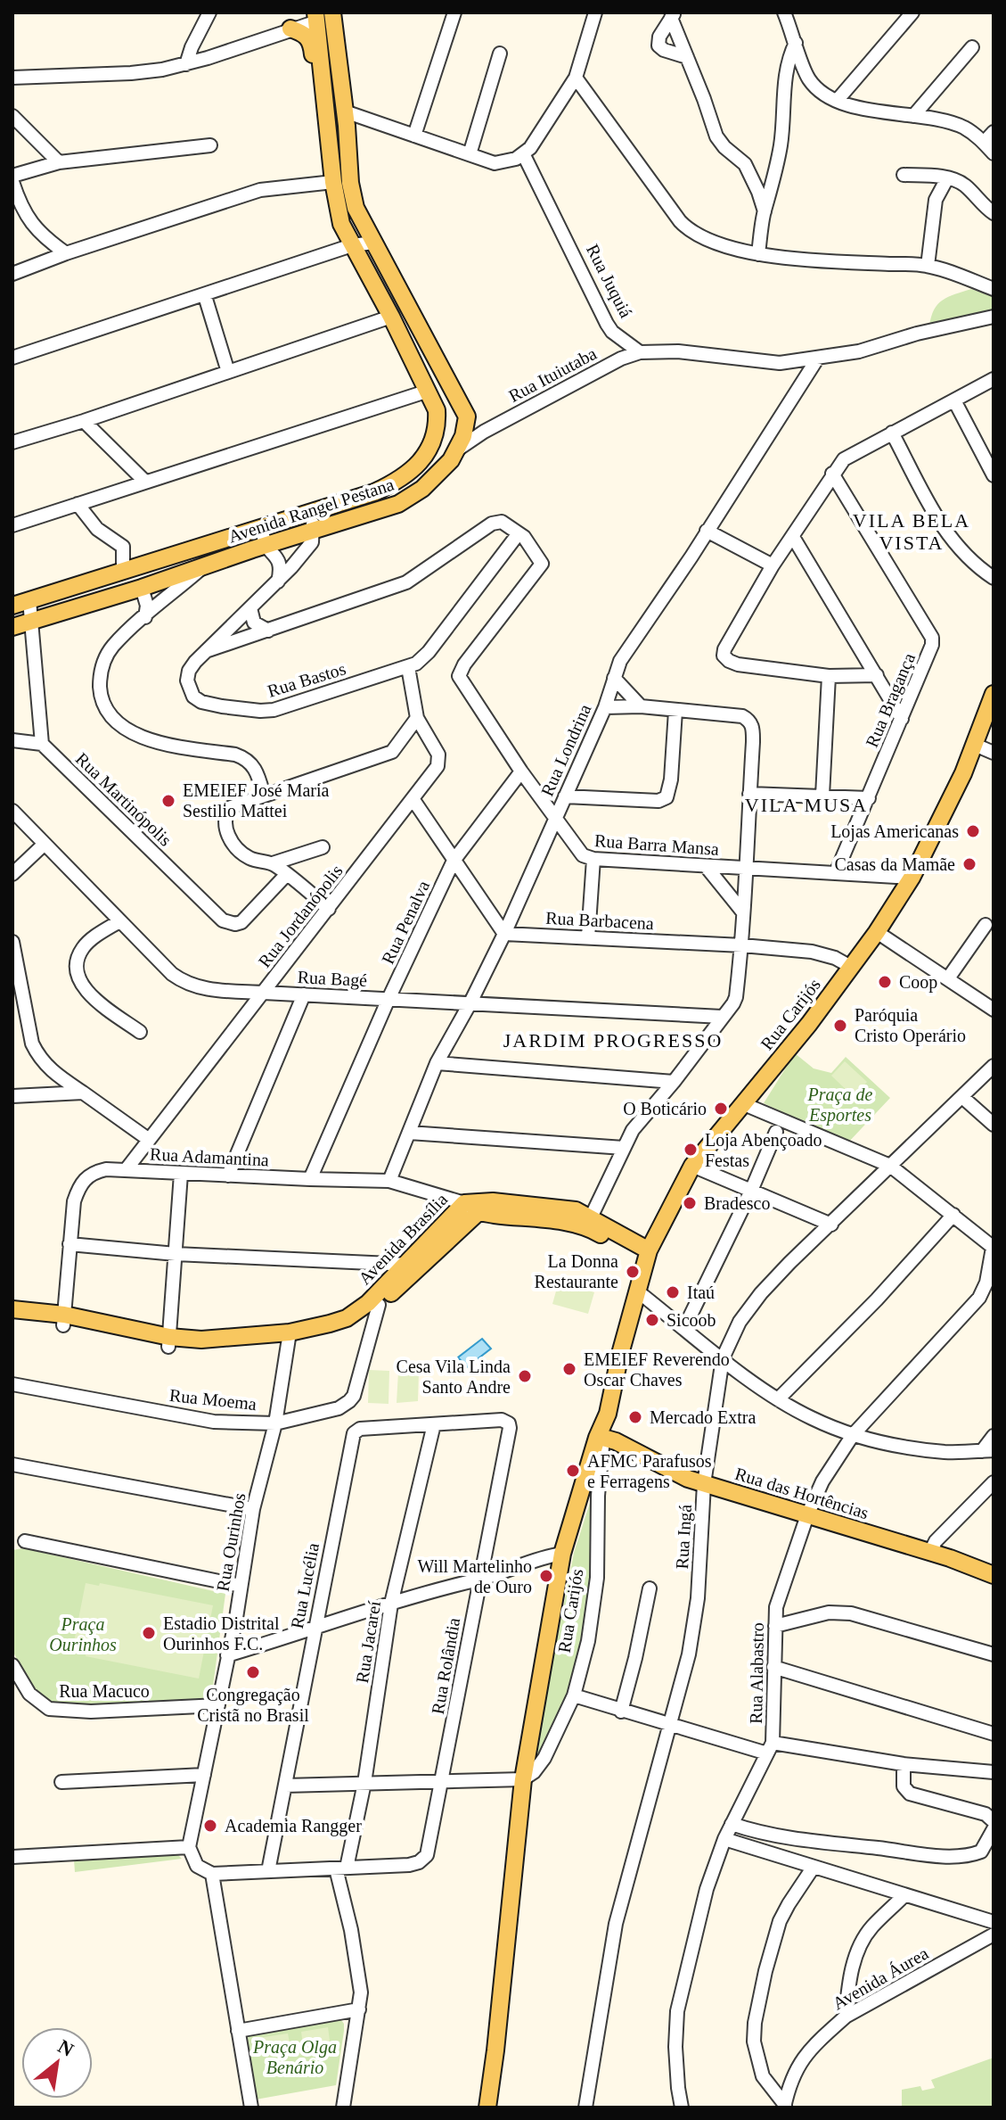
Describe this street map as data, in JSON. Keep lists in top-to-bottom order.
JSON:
{
  "streets": {
    "main road": [
      "Avenida Rangel Pestana",
      "Rua Carijós",
      "Avenida Brasília",
      "Rua das Hortências"
    ],
    "street": [
      "Rua Juquiá",
      "Rua Ituiutaba",
      "Rua Bastos",
      "Rua Bragança",
      "Rua Londrina",
      "Rua Martinópolis",
      "Rua Barra Mansa",
      "Rua Jordanópolis",
      "Rua Barbacena",
      "Rua Penalva",
      "Rua Bagé",
      "Rua Adamantina",
      "Rua Moema",
      "Rua Ingá",
      "Rua Ourinhos",
      "Rua Lucélia",
      "Rua Jacareí",
      "Rua Rolândia",
      "Rua Alabastro",
      "Rua Macuco",
      "Avenida Áurea"
    ]
  },
  "crossings": [
    ["Rua Juquiá", "Rua Ituiutaba"],
    ["Rua Ituiutaba", "Avenida Rangel Pestana"],
    ["Avenida Rangel Pestana", "Rua Bastos"],
    ["Rua Bastos", "Rua Barra Mansa"],
    ["Rua Bastos", "Rua Jordanópolis"],
    ["Rua Bragança", "Rua Barra Mansa"],
    ["Rua Londrina", "Rua Barra Mansa"],
    ["Rua Londrina", "Rua Barbacena"],
    ["Rua Londrina", "Rua Bagé"],
    ["Rua Londrina", "Rua Adamantina"],
    ["Rua Barra Mansa", "Rua Penalva"],
    ["Rua Barra Mansa", "Rua Carijós"],
    ["Rua Jordanópolis", "Rua Bagé"],
    ["Rua Jordanópolis", "Rua Adamantina"],
    ["Rua Barbacena", "Rua Carijós"],
    ["Rua Penalva", "Rua Bagé"],
    ["Rua Penalva", "Rua Adamantina"],
    ["Rua Carijós", "Avenida Brasília"],
    ["Rua Carijós", "Rua das Hortências"],
    ["Rua Adamantina", "Avenida Brasília"],
    ["Avenida Brasília", "Rua Moema"],
    ["Avenida Brasília", "Rua Ourinhos"],
    ["Rua Moema", "Rua Ourinhos"],
    ["Rua das Hortências", "Rua Ingá"],
    ["Rua das Hortências", "Rua Alabastro"],
    ["Rua Ourinhos", "Rua Macuco"],
    ["Rua Lucélia", "Rua Rolândia"],
    ["Rua Jacareí", "Rua Rolândia"]
  ],
  "districts": ["VILA BELA VISTA", "VILA MUSA", "JARDIM PROGRESSO"],
  "parks": ["Praça de Esportes", "Praça Ourinhos", "Praça Olga Benário"],
  "places": [
    "EMEIEF José Maria Sestilio Mattei",
    "Lojas Americanas",
    "Casas da Mamãe",
    "Coop",
    "Paróquia Cristo Operário",
    "O Boticário",
    "Loja Abençoado Festas",
    "Bradesco",
    "La Donna Restaurante",
    "Itaú",
    "Sicoob",
    "EMEIEF Reverendo Oscar Chaves",
    "Cesa Vila Linda Santo Andre",
    "Mercado Extra",
    "AFMC Parafusos e Ferragens",
    "Will Martelinho de Ouro",
    "Estadio Distrital Ourinhos F.C.",
    "Congregação Cristã no Brasil",
    "Academia Rangger"
  ],
  "north": "top right"
}
